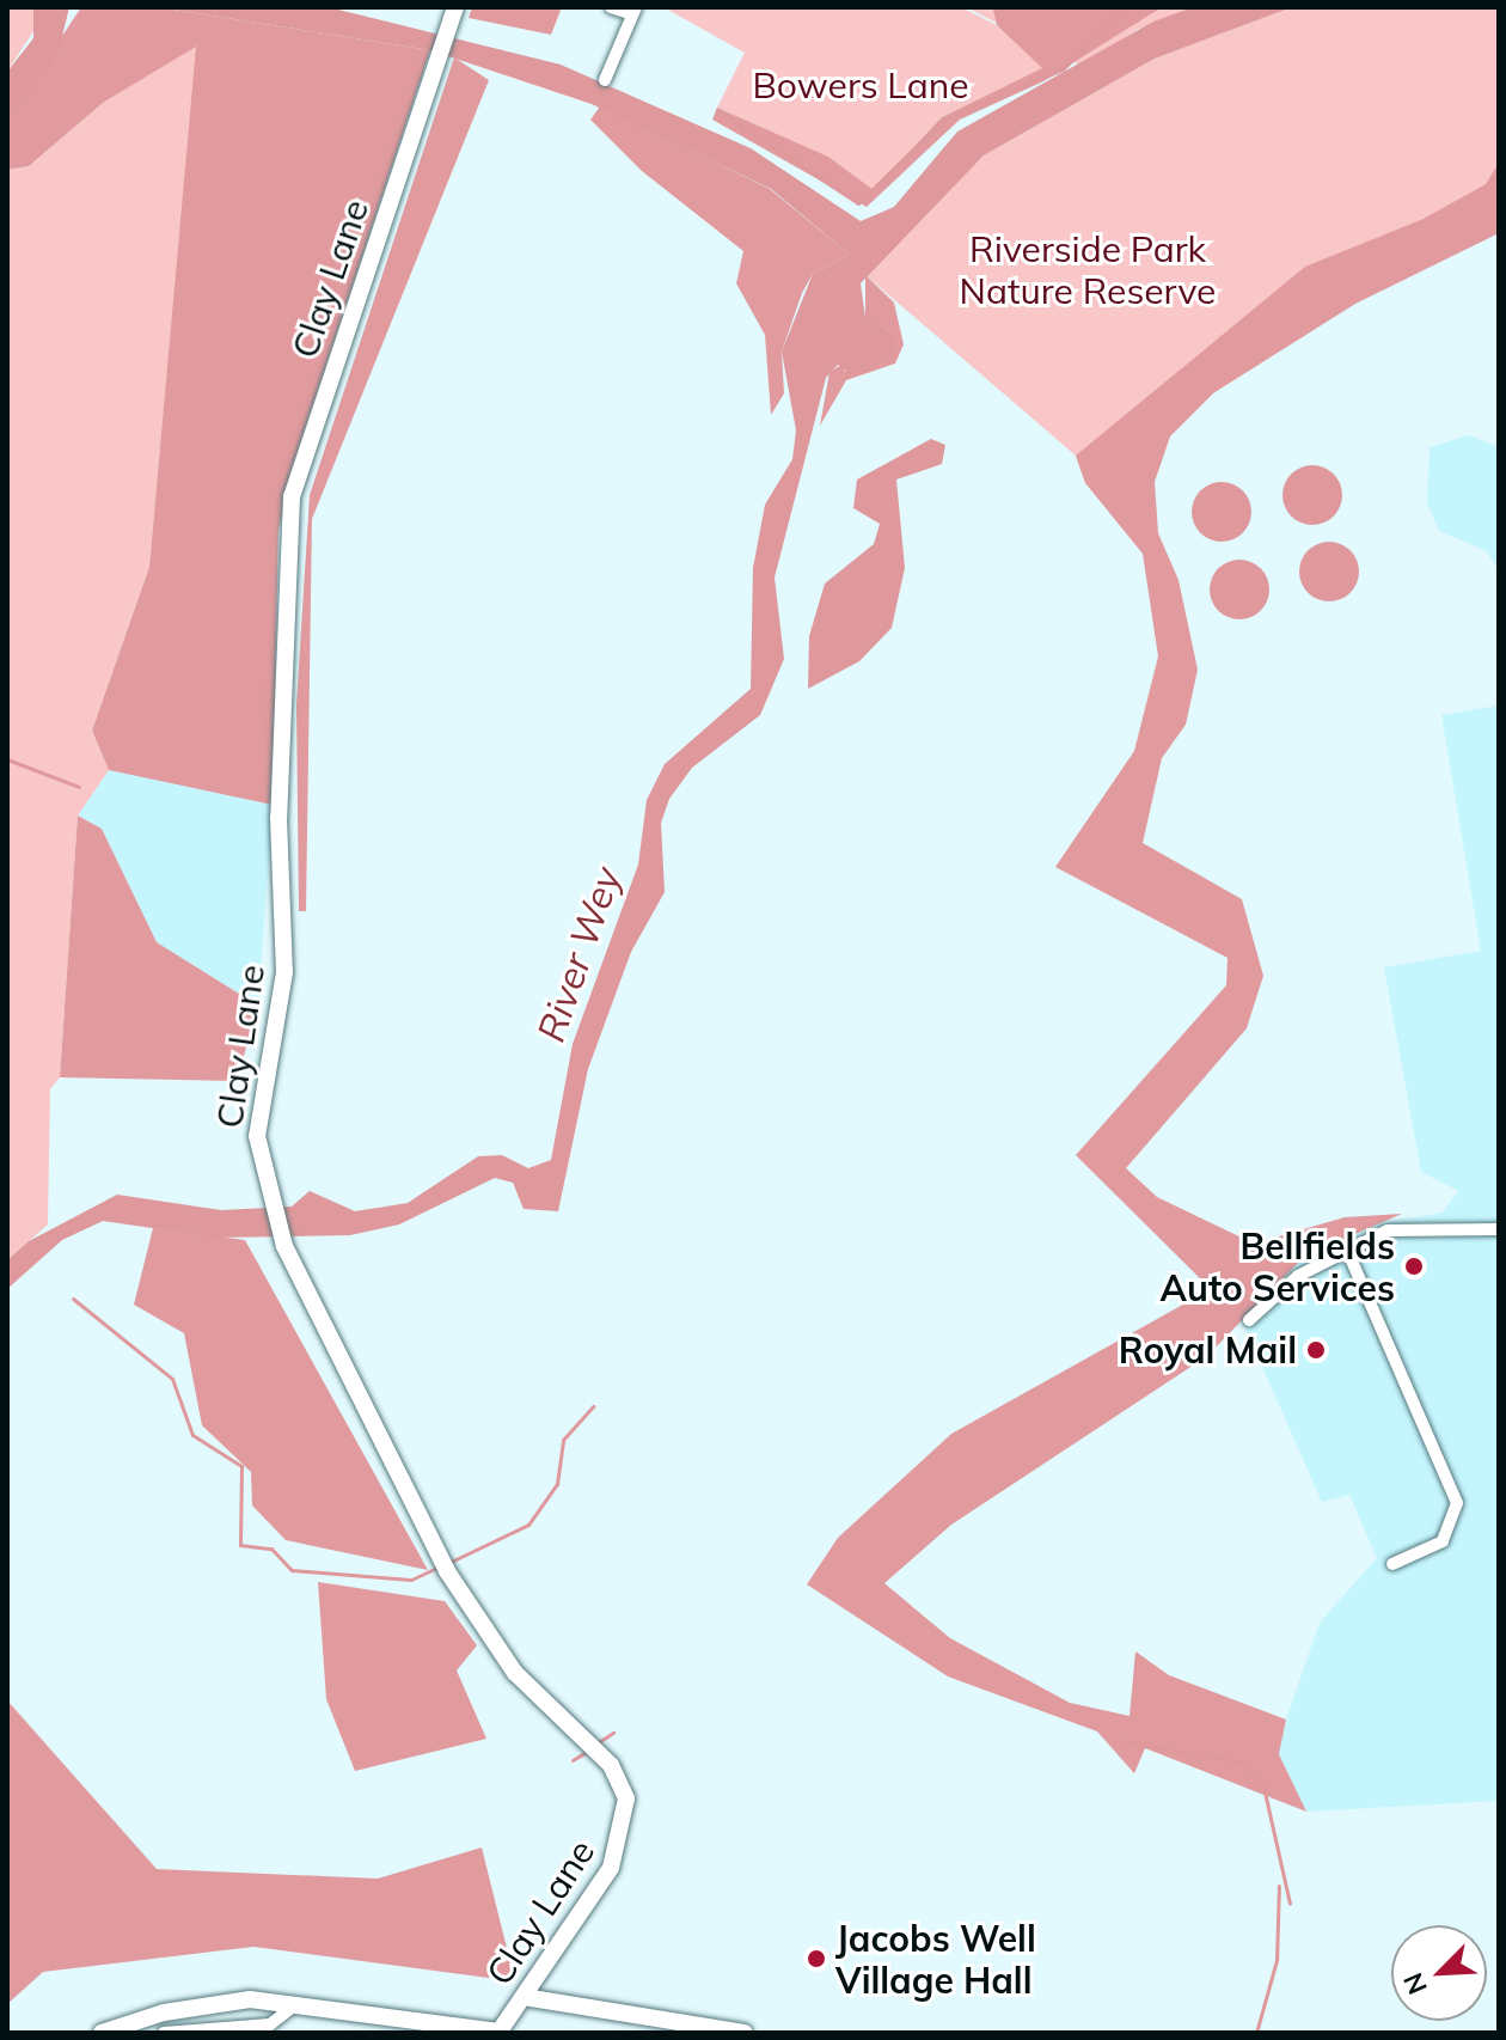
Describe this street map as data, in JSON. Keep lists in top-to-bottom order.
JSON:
{
  "streets": {
    "street": ["Clay Lane"]
  },
  "water": ["River Wey"],
  "parks": ["Bowers Lane", "Riverside Park Nature Reserve"],
  "places": ["Bellfields Auto Services", "Royal Mail", "Jacobs Well Village Hall"],
  "north": "bottom left"
}
